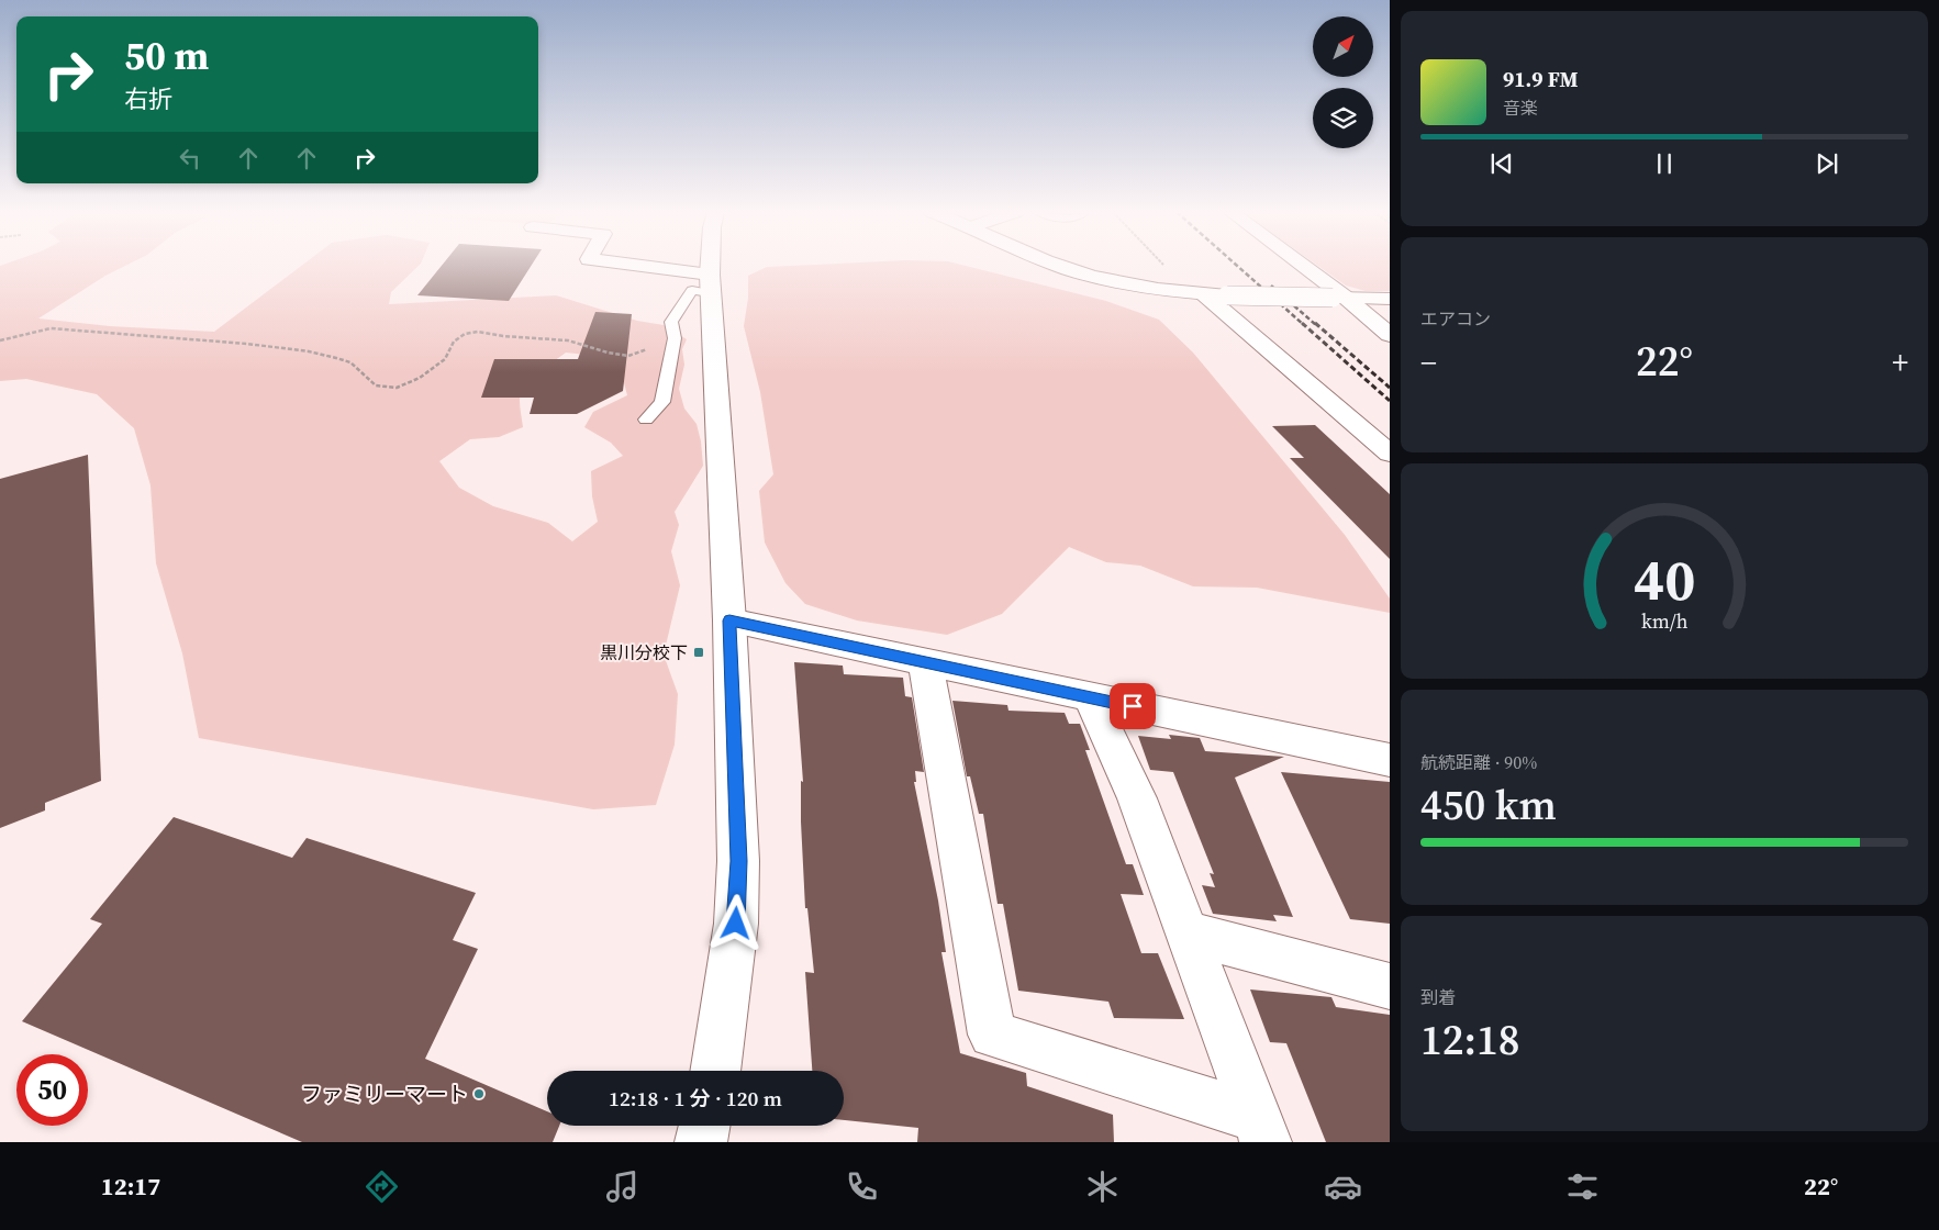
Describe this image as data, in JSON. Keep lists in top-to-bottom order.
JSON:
{
  "places": {
    "transit": ["黒川分校下"],
    "other": ["ファミリーマート"]
  },
  "north": "top right",
  "page": {
    "turn": ["50 m", "右折"],
    "song": ["91.9 FM", "音楽"],
    "tile": [
      "エアコン",
      ["航続距離 · 90%", "450 km"],
      ["到着", "12:18"]
    ],
    "heat": ["−", "22°", "+"],
    "limit": "50",
    "trip": "12:18 · 1 分 · 120 m",
    "tabs": ["12:17", "22°"],
    "gauge": ["40", "km/h"]
  }
}
